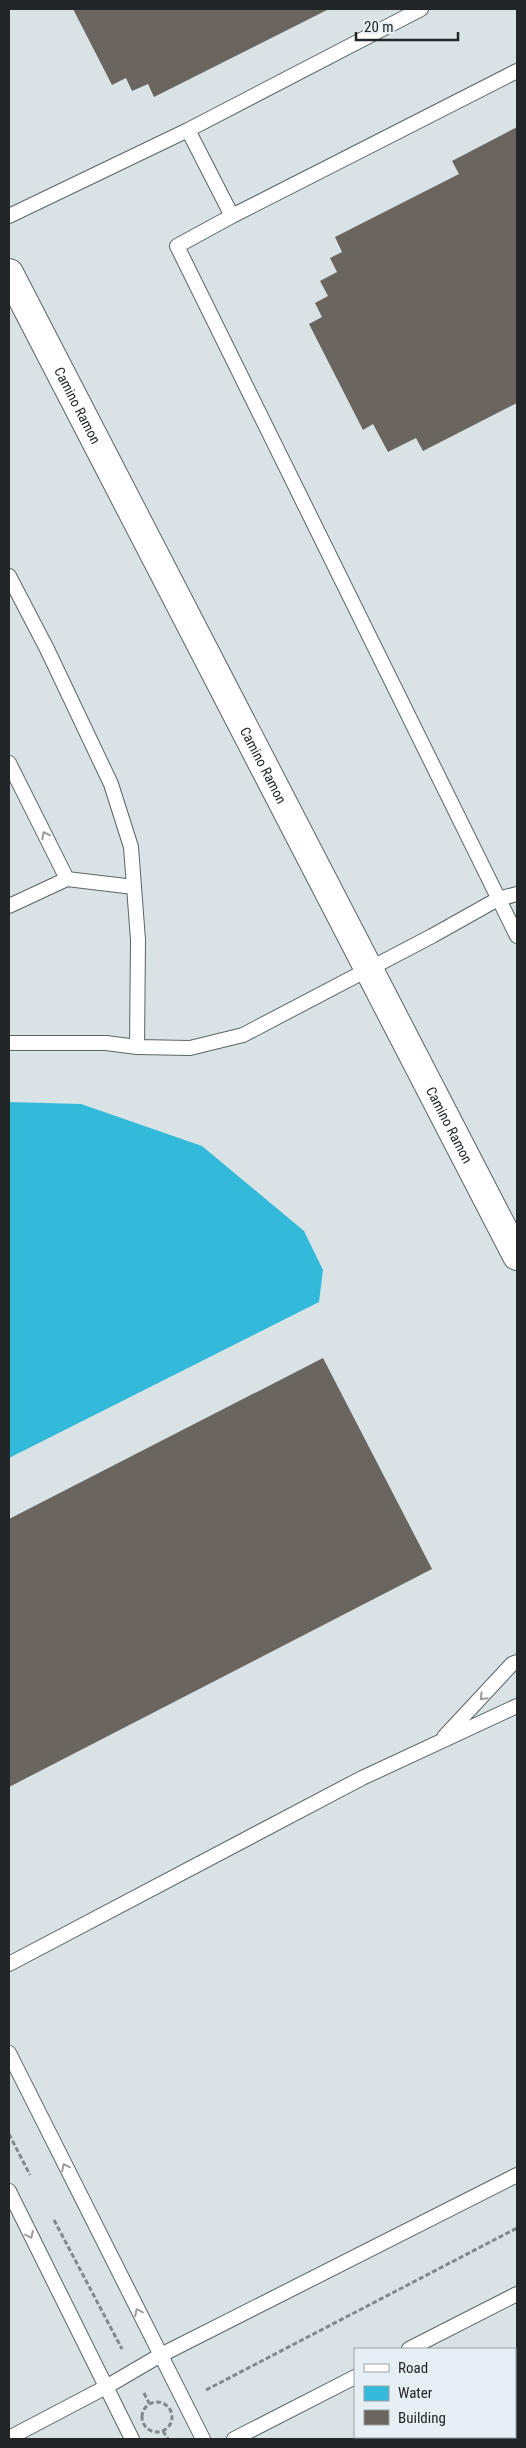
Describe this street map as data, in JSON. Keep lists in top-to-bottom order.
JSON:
{
  "streets": {
    "street": ["Camino Ramon"]
  },
  "legend": ["Road", "Water", "Building"],
  "scale_bar": "20 m"
}
